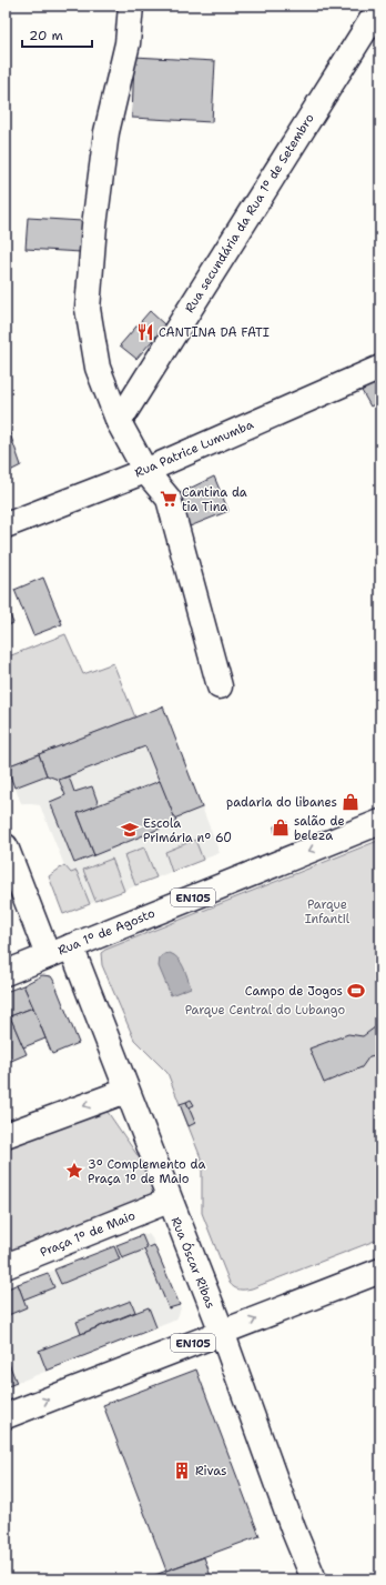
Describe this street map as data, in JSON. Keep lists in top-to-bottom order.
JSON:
{
  "streets": {
    "street": [
      "Rua secundária da Rua 1º de Setembro",
      "Rua Patrice Lumumba",
      "EN105",
      "Rua 1º de Agosto",
      "Praça 1º de Maio",
      "Rua Óscar Ribas"
    ]
  },
  "crossings": [
    ["EN105", "Rua Óscar Ribas"],
    ["Rua 1º de Agosto", "Rua Óscar Ribas"],
    ["Praça 1º de Maio", "Rua Óscar Ribas"]
  ],
  "one_way": ["Rua 1º de Agosto"],
  "parks": ["Parque Infantil", "Parque Central do Lubango"],
  "places": {
    "restaurant": ["CANTINA DA FATI"],
    "supermarket": ["Cantina da tia Tina"],
    "shop": ["padaria do libanes", "salão de beleza"],
    "school or university": ["Escola Primária nº 60"],
    "sports": ["Campo de Jogos"],
    "place": ["3º Complemento da Praça 1º de Maio"],
    "building": ["Rivas"]
  },
  "scale_bar": "20 m"
}
